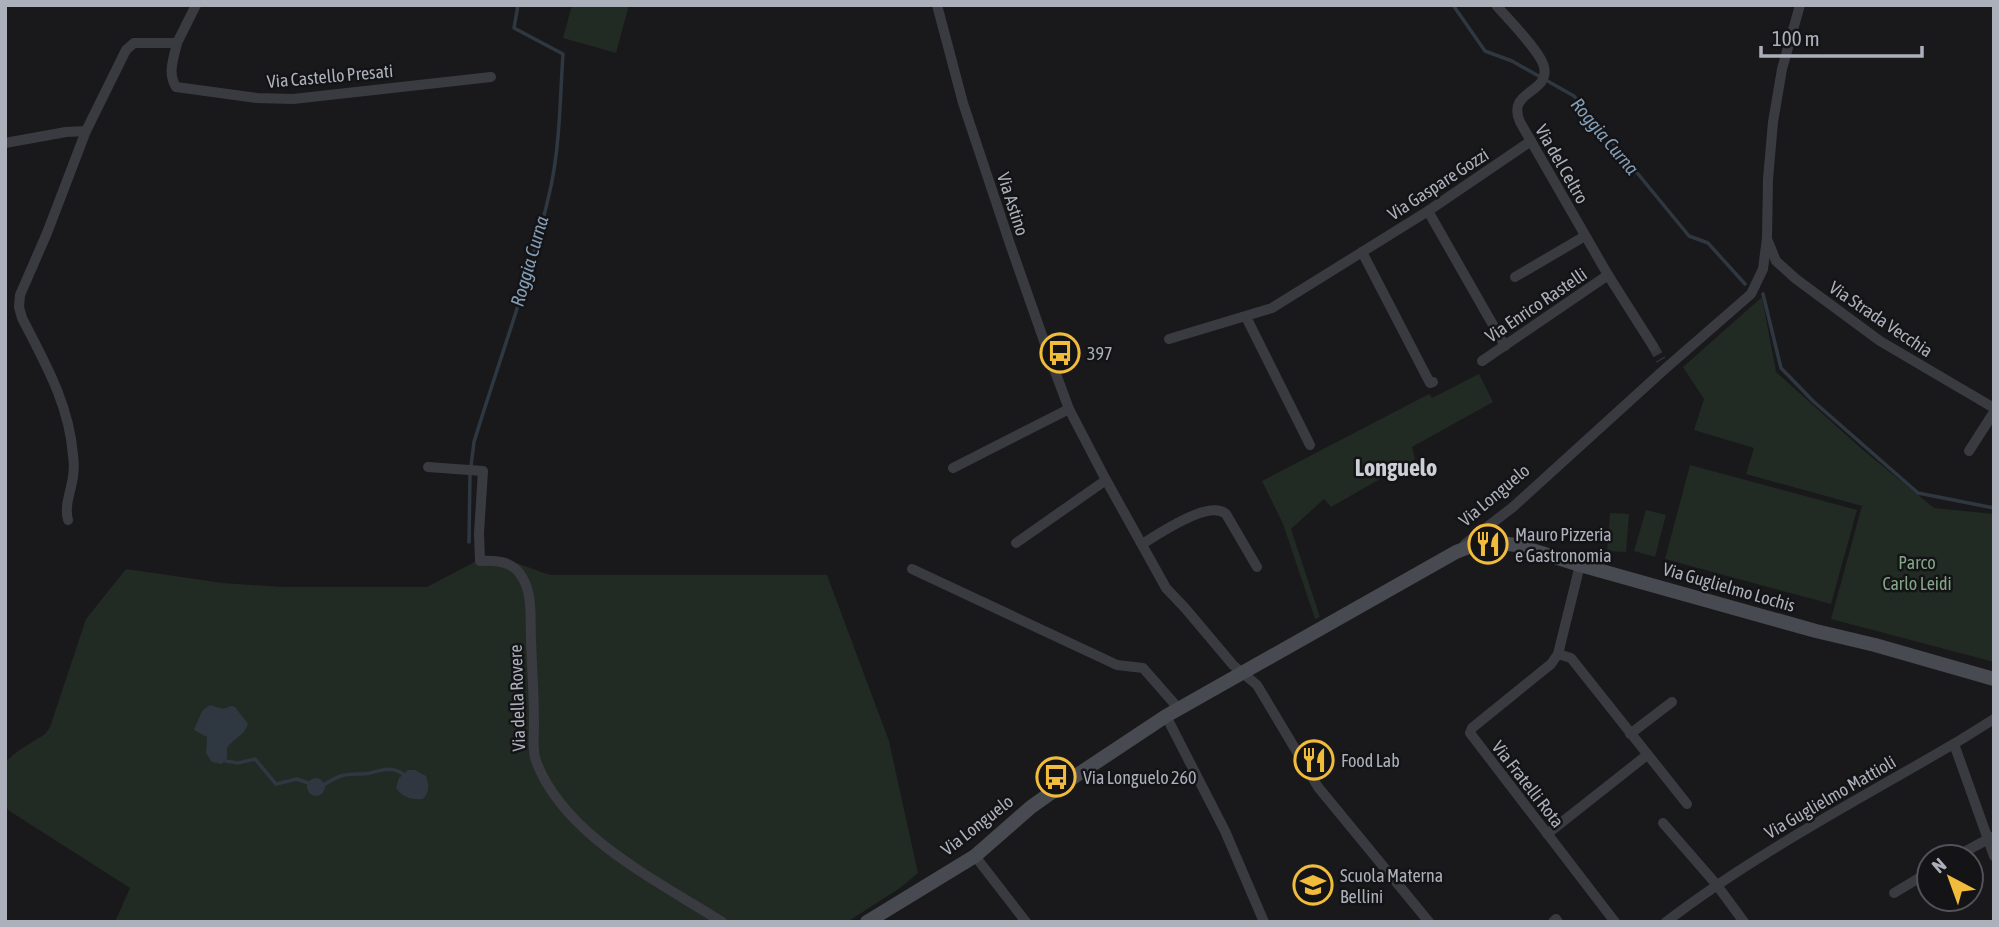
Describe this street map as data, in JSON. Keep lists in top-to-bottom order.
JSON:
{
  "streets": {
    "street": [
      "Via Castello Presati",
      "Via del Celtro",
      "Via Gaspare Gozzi",
      "Via Astino",
      "Via Enrico Rastelli",
      "Via Strada Vecchia",
      "Via Longuelo",
      "Via Guglielmo Lochis",
      "Via della Rovere",
      "Via Fratelli Rota",
      "Via Guglielmo Mattioli"
    ]
  },
  "crossings": [
    ["Via del Celtro", "Via Gaspare Gozzi"],
    ["Via del Celtro", "Via Enrico Rastelli"],
    ["Via Astino", "Via Longuelo"],
    ["Via Strada Vecchia", "Via Longuelo"],
    ["Via Longuelo", "Via Guglielmo Lochis"]
  ],
  "districts": ["Longuelo"],
  "water": ["Roggia Curna"],
  "parks": ["Parco Carlo Leidi"],
  "places": {
    "bus stop": ["397", "Via Longuelo 260"],
    "restaurant": ["Mauro Pizzeria e Gastronomia", "Food Lab"],
    "school or university": ["Scuola Materna Bellini"]
  },
  "scale_bar": "100 m",
  "north": "top left"
}
